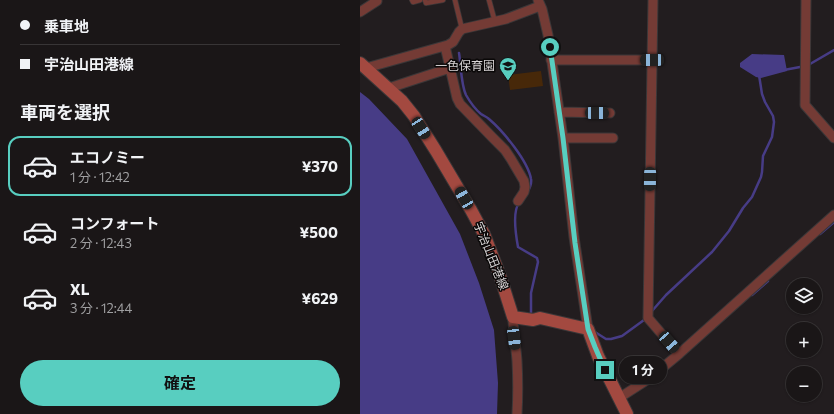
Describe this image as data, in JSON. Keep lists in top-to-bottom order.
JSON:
{
  "streets": {
    "main road": ["宇治山田港線"]
  },
  "places": {
    "school or university": ["一色保育園"]
  },
  "page": {
    "banner": ["乗車地", "宇治山田港線"],
    "heading": "車両を選択",
    "list": [
      {
        "name": "エコノミー",
        "note": "1 分 · 12:42",
        "value": "¥370"
      },
      {
        "name": "コンフォート",
        "note": "2 分 · 12:43",
        "value": "¥500"
      },
      {
        "name": "XL",
        "note": "3 分 · 12:44",
        "value": "¥629"
      }
    ],
    "map_buttons": ["+", "−"],
    "buttons": "確定",
    "bubble": "1 分"
  }
}
